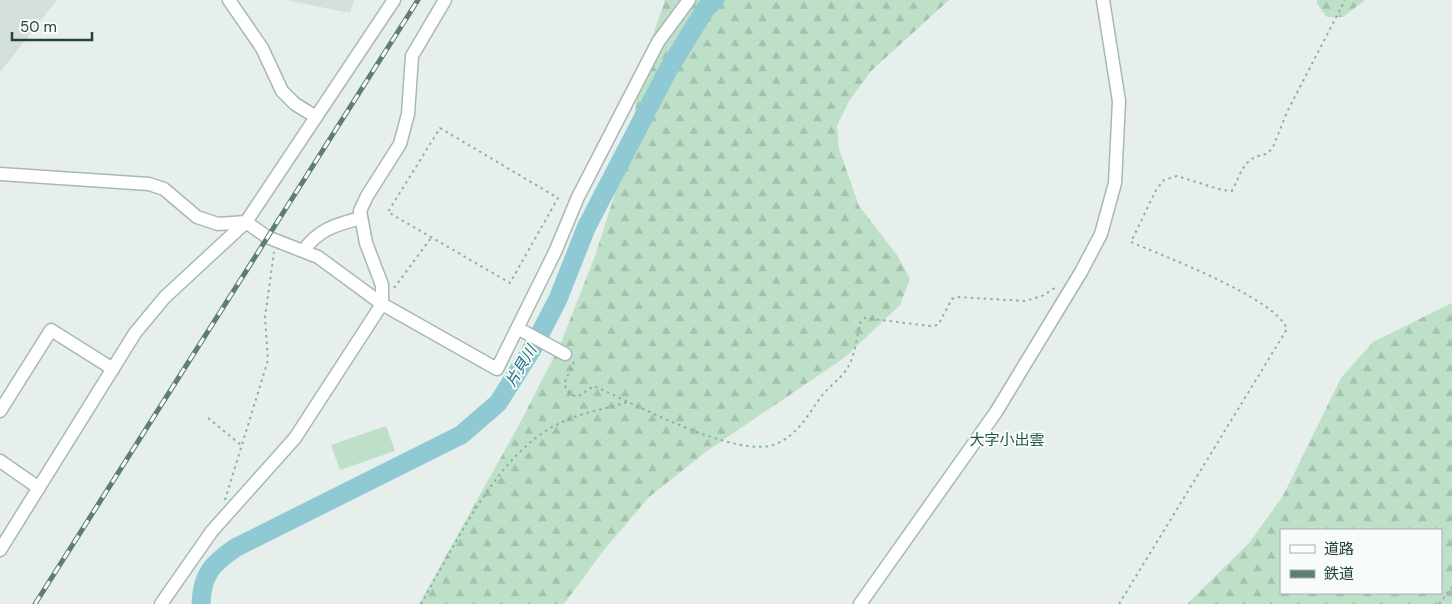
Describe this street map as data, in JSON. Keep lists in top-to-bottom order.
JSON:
{
  "districts": ["大字小出雲"],
  "water": ["片貝川"],
  "legend": ["道路", "鉄道"],
  "scale_bar": "50 m"
}
